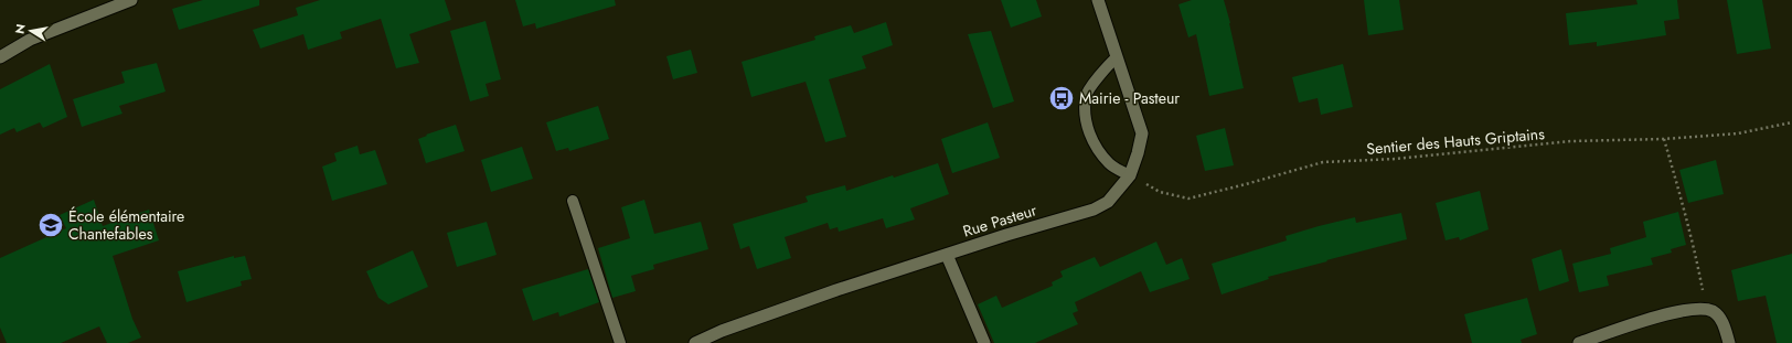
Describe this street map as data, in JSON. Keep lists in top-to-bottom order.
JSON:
{
  "streets": {
    "street": ["Rue Pasteur"],
    "path": ["Sentier des Hauts Griptains"]
  },
  "crossings": [
    ["Sentier des Hauts Griptains", "Rue Pasteur"]
  ],
  "places": {
    "bus stop": ["Mairie - Pasteur"],
    "school or university": ["École élémentaire Chantefables"]
  },
  "north": "left"
}
